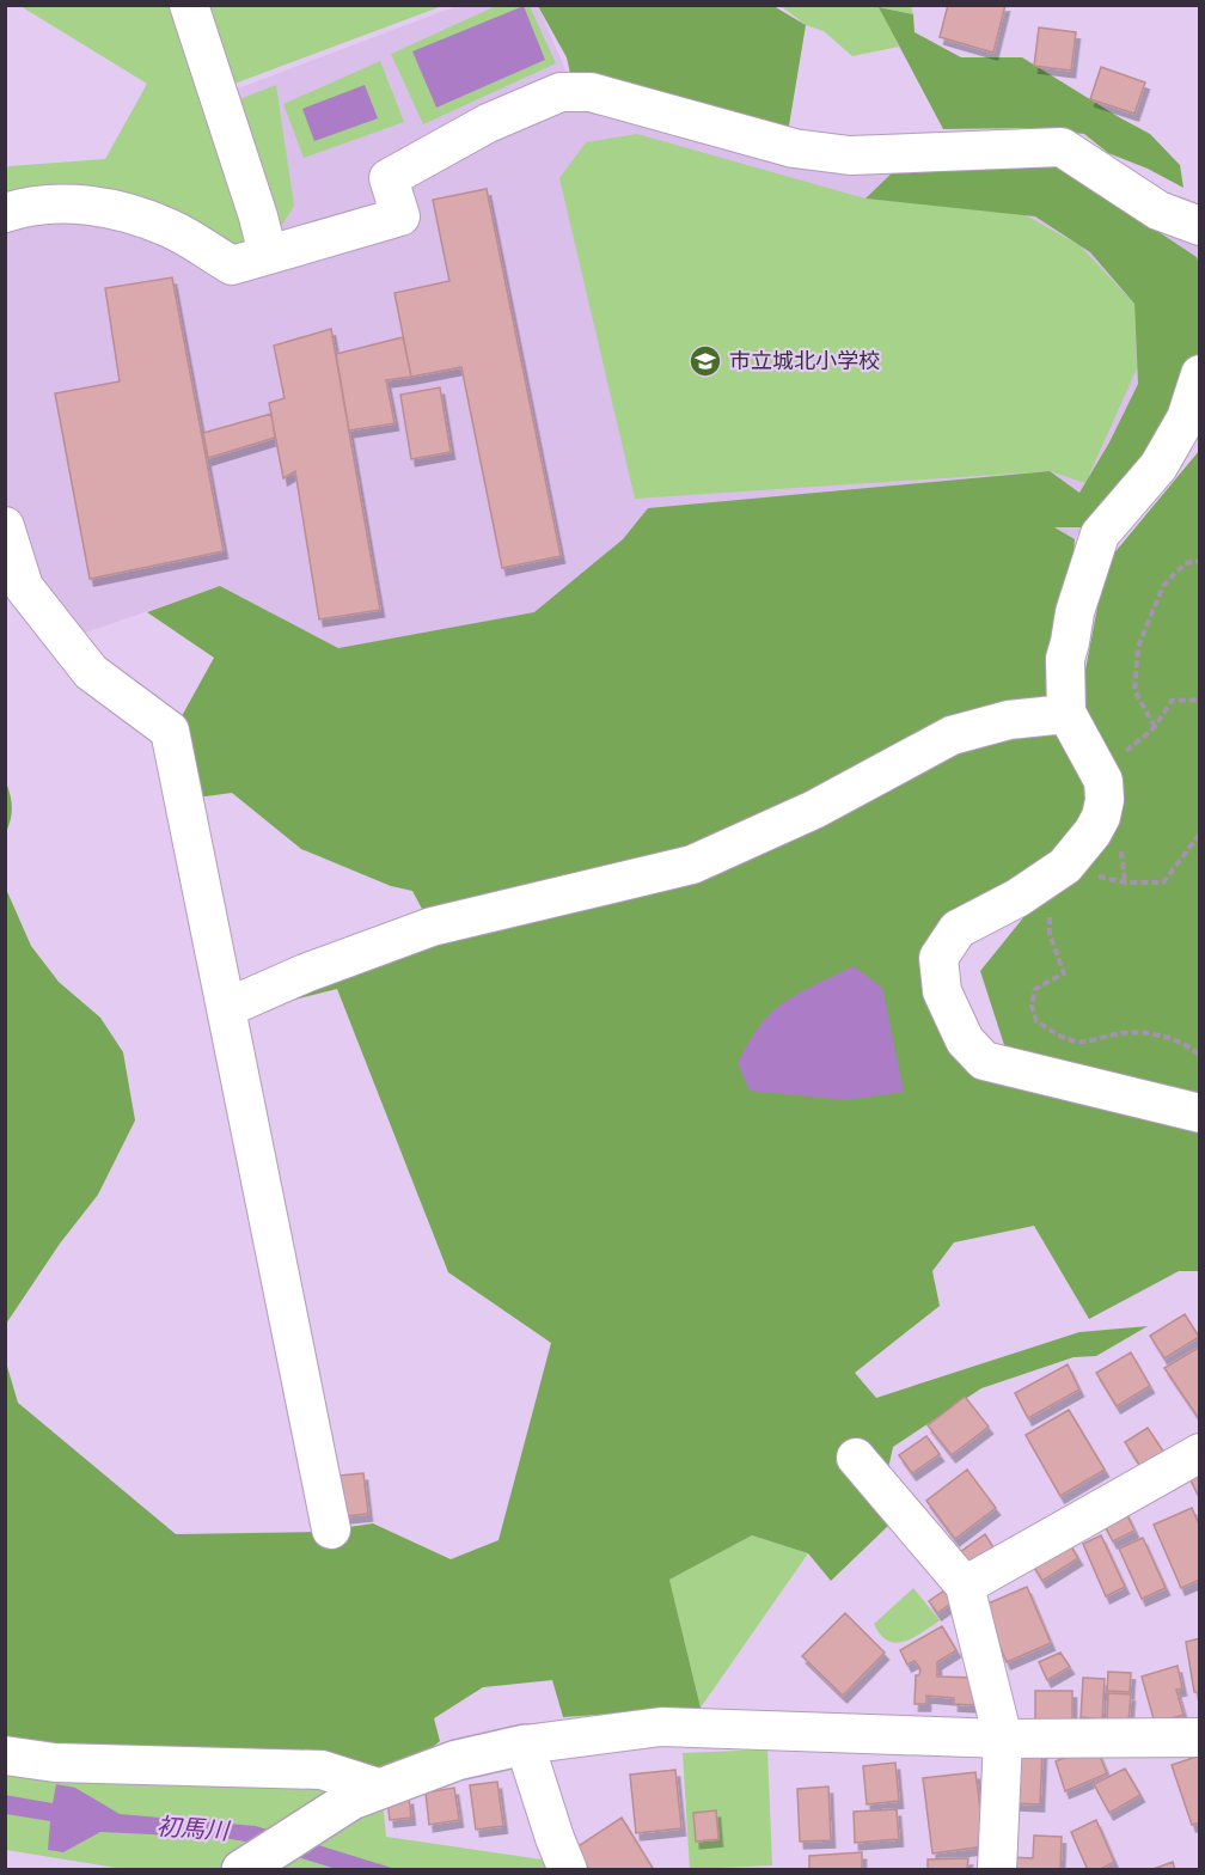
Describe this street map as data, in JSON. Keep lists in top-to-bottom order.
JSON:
{
  "water": ["初馬川"],
  "places": {
    "school or university": ["市立城北小学校"]
  }
}
